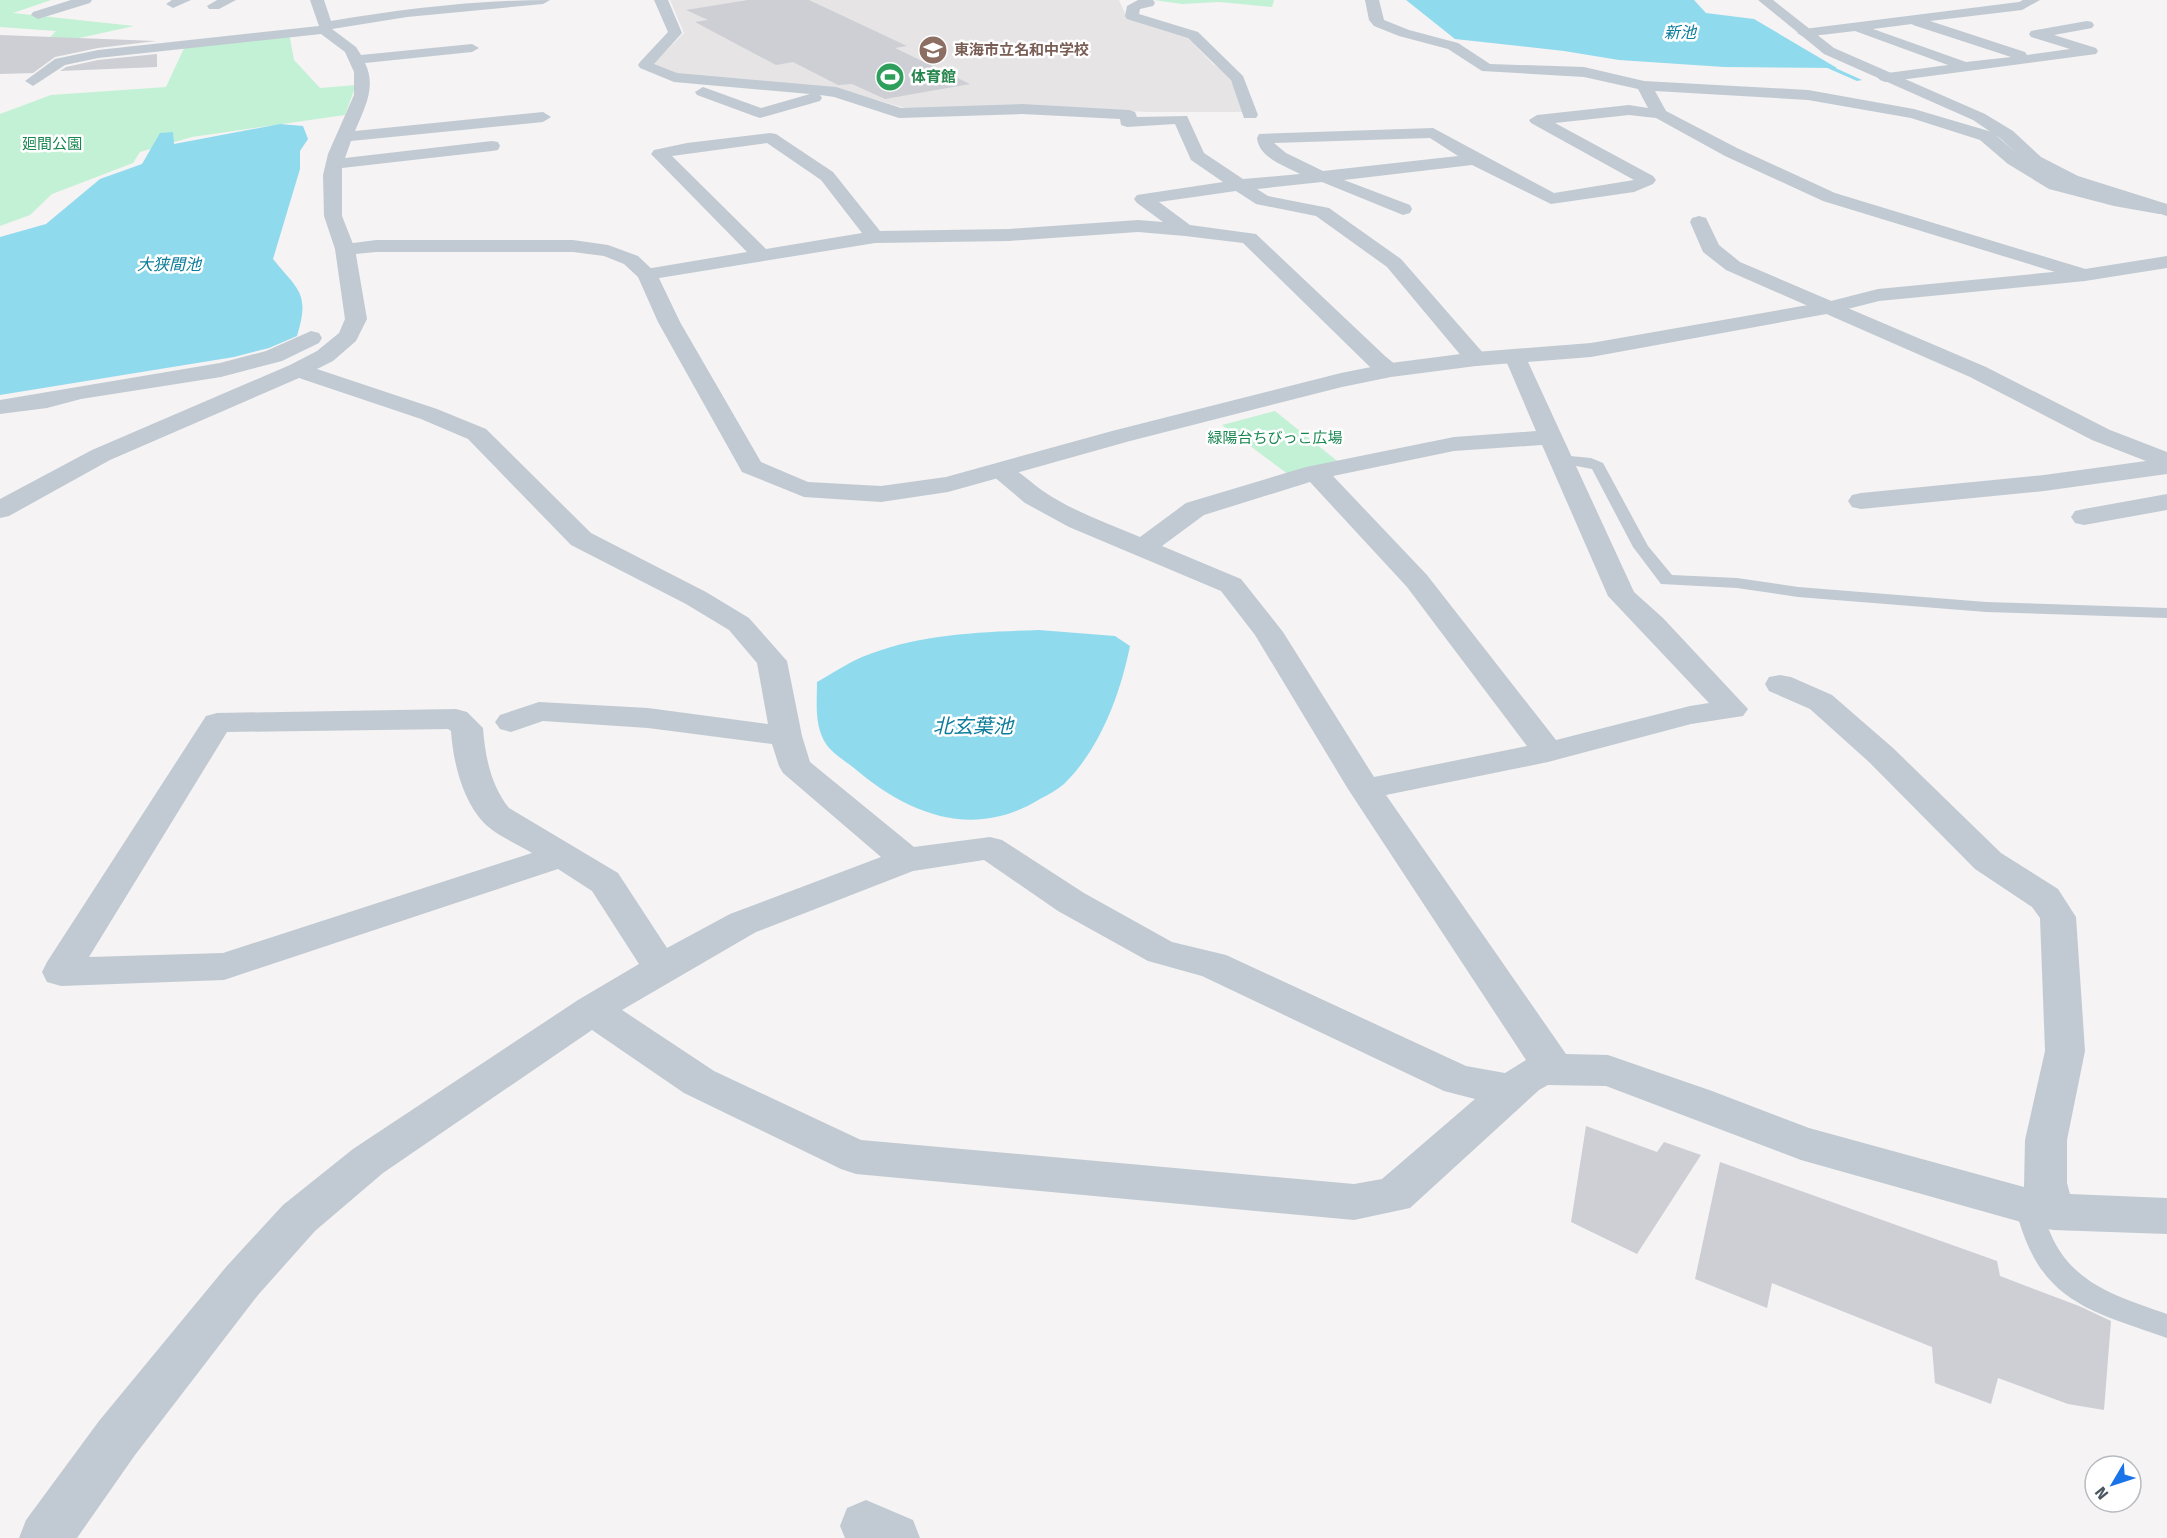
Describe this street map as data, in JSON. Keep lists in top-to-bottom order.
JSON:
{
  "water": ["新池", "大狭間池", "北玄葉池"],
  "parks": ["廻間公園", "緑陽台ちびっこ広場"],
  "places": {
    "school or university": ["東海市立名和中学校"],
    "sports": ["体育館"]
  },
  "north": "bottom left"
}
